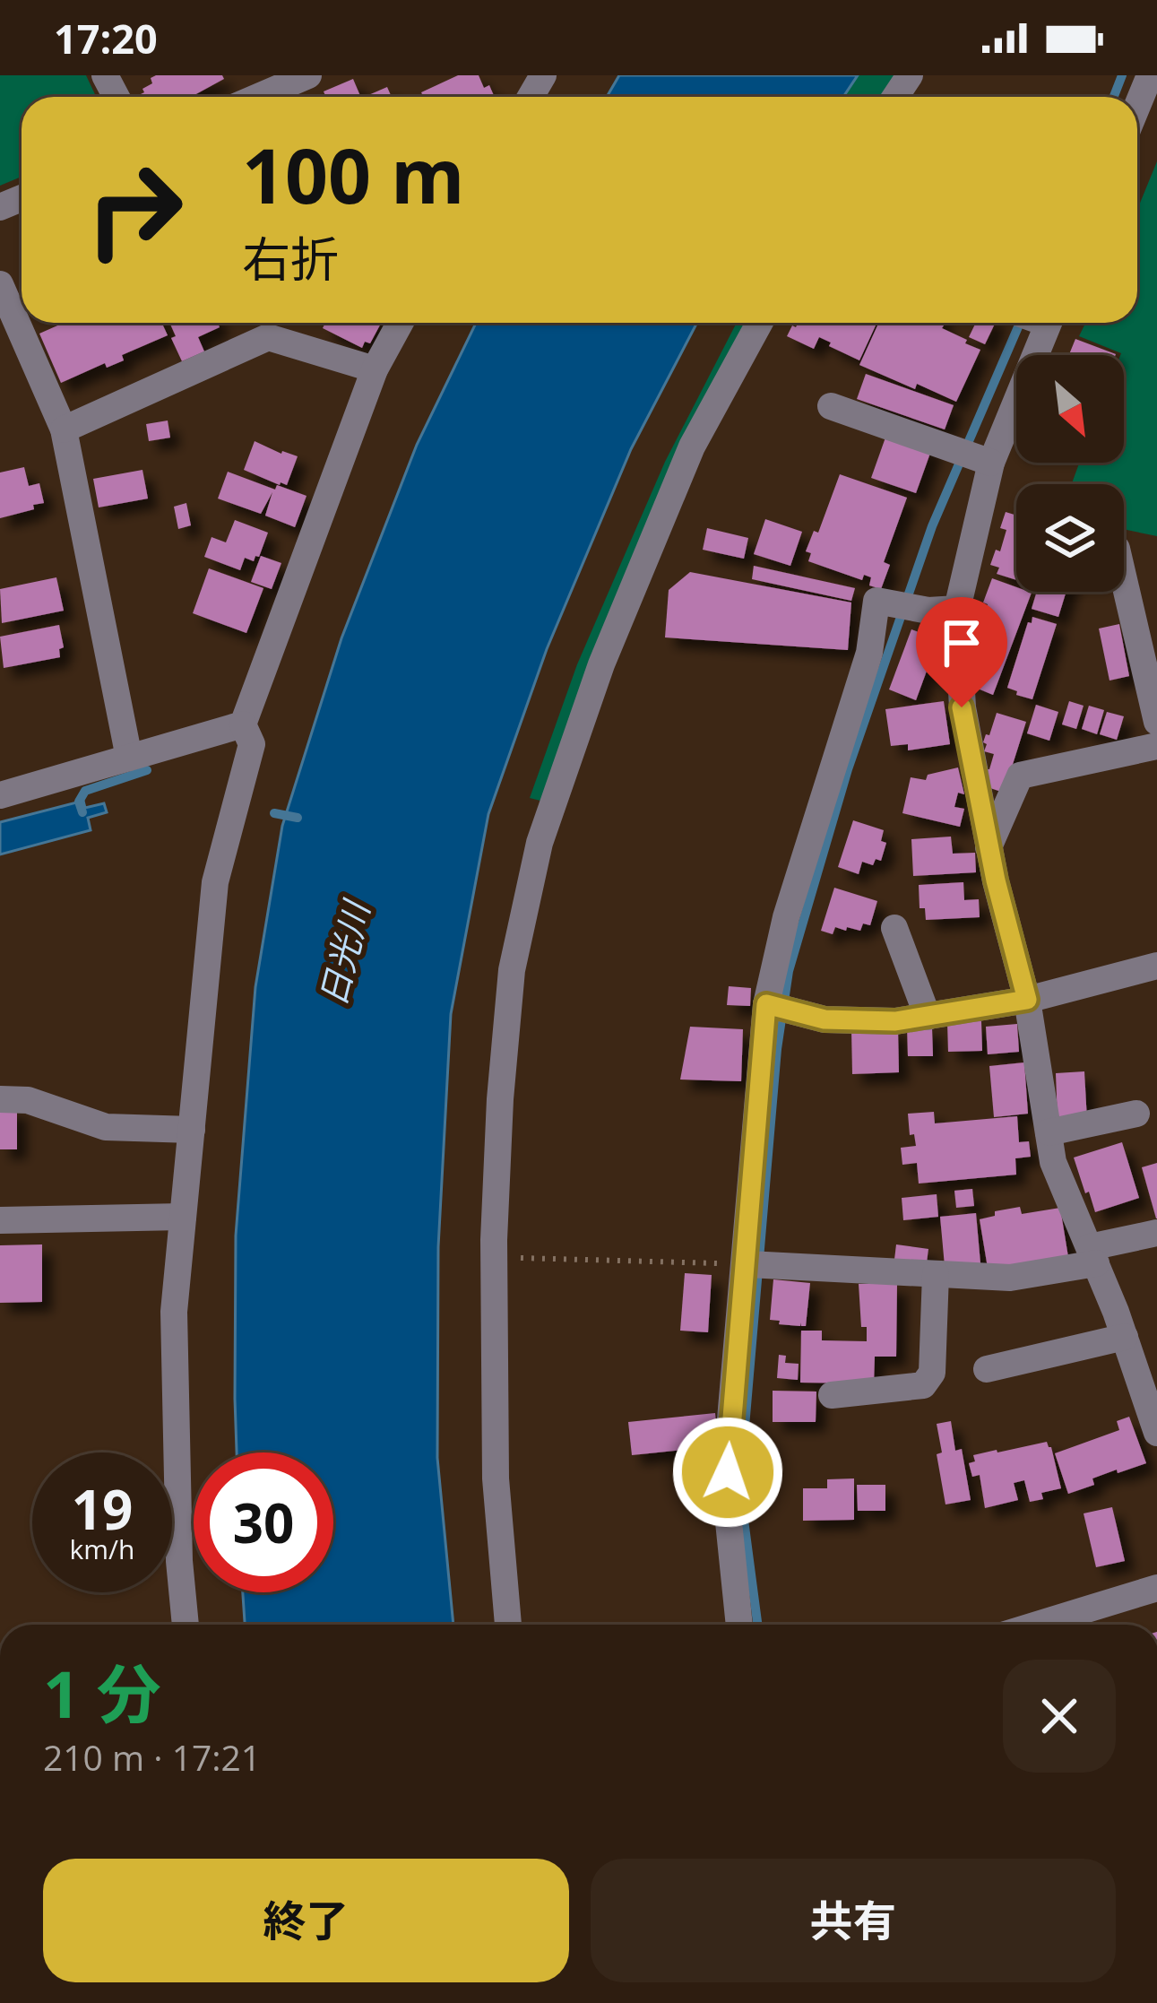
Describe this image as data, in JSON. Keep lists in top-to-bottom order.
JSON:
{
  "water": ["日光川"],
  "north": "bottom right",
  "page": {
    "status": "17:20",
    "turn": ["100 m", "右折"],
    "speed": "19 km/h",
    "limit": "30",
    "heading": ["1 分", "210 m · 17:21"],
    "buttons": ["終了", "共有"]
  }
}
